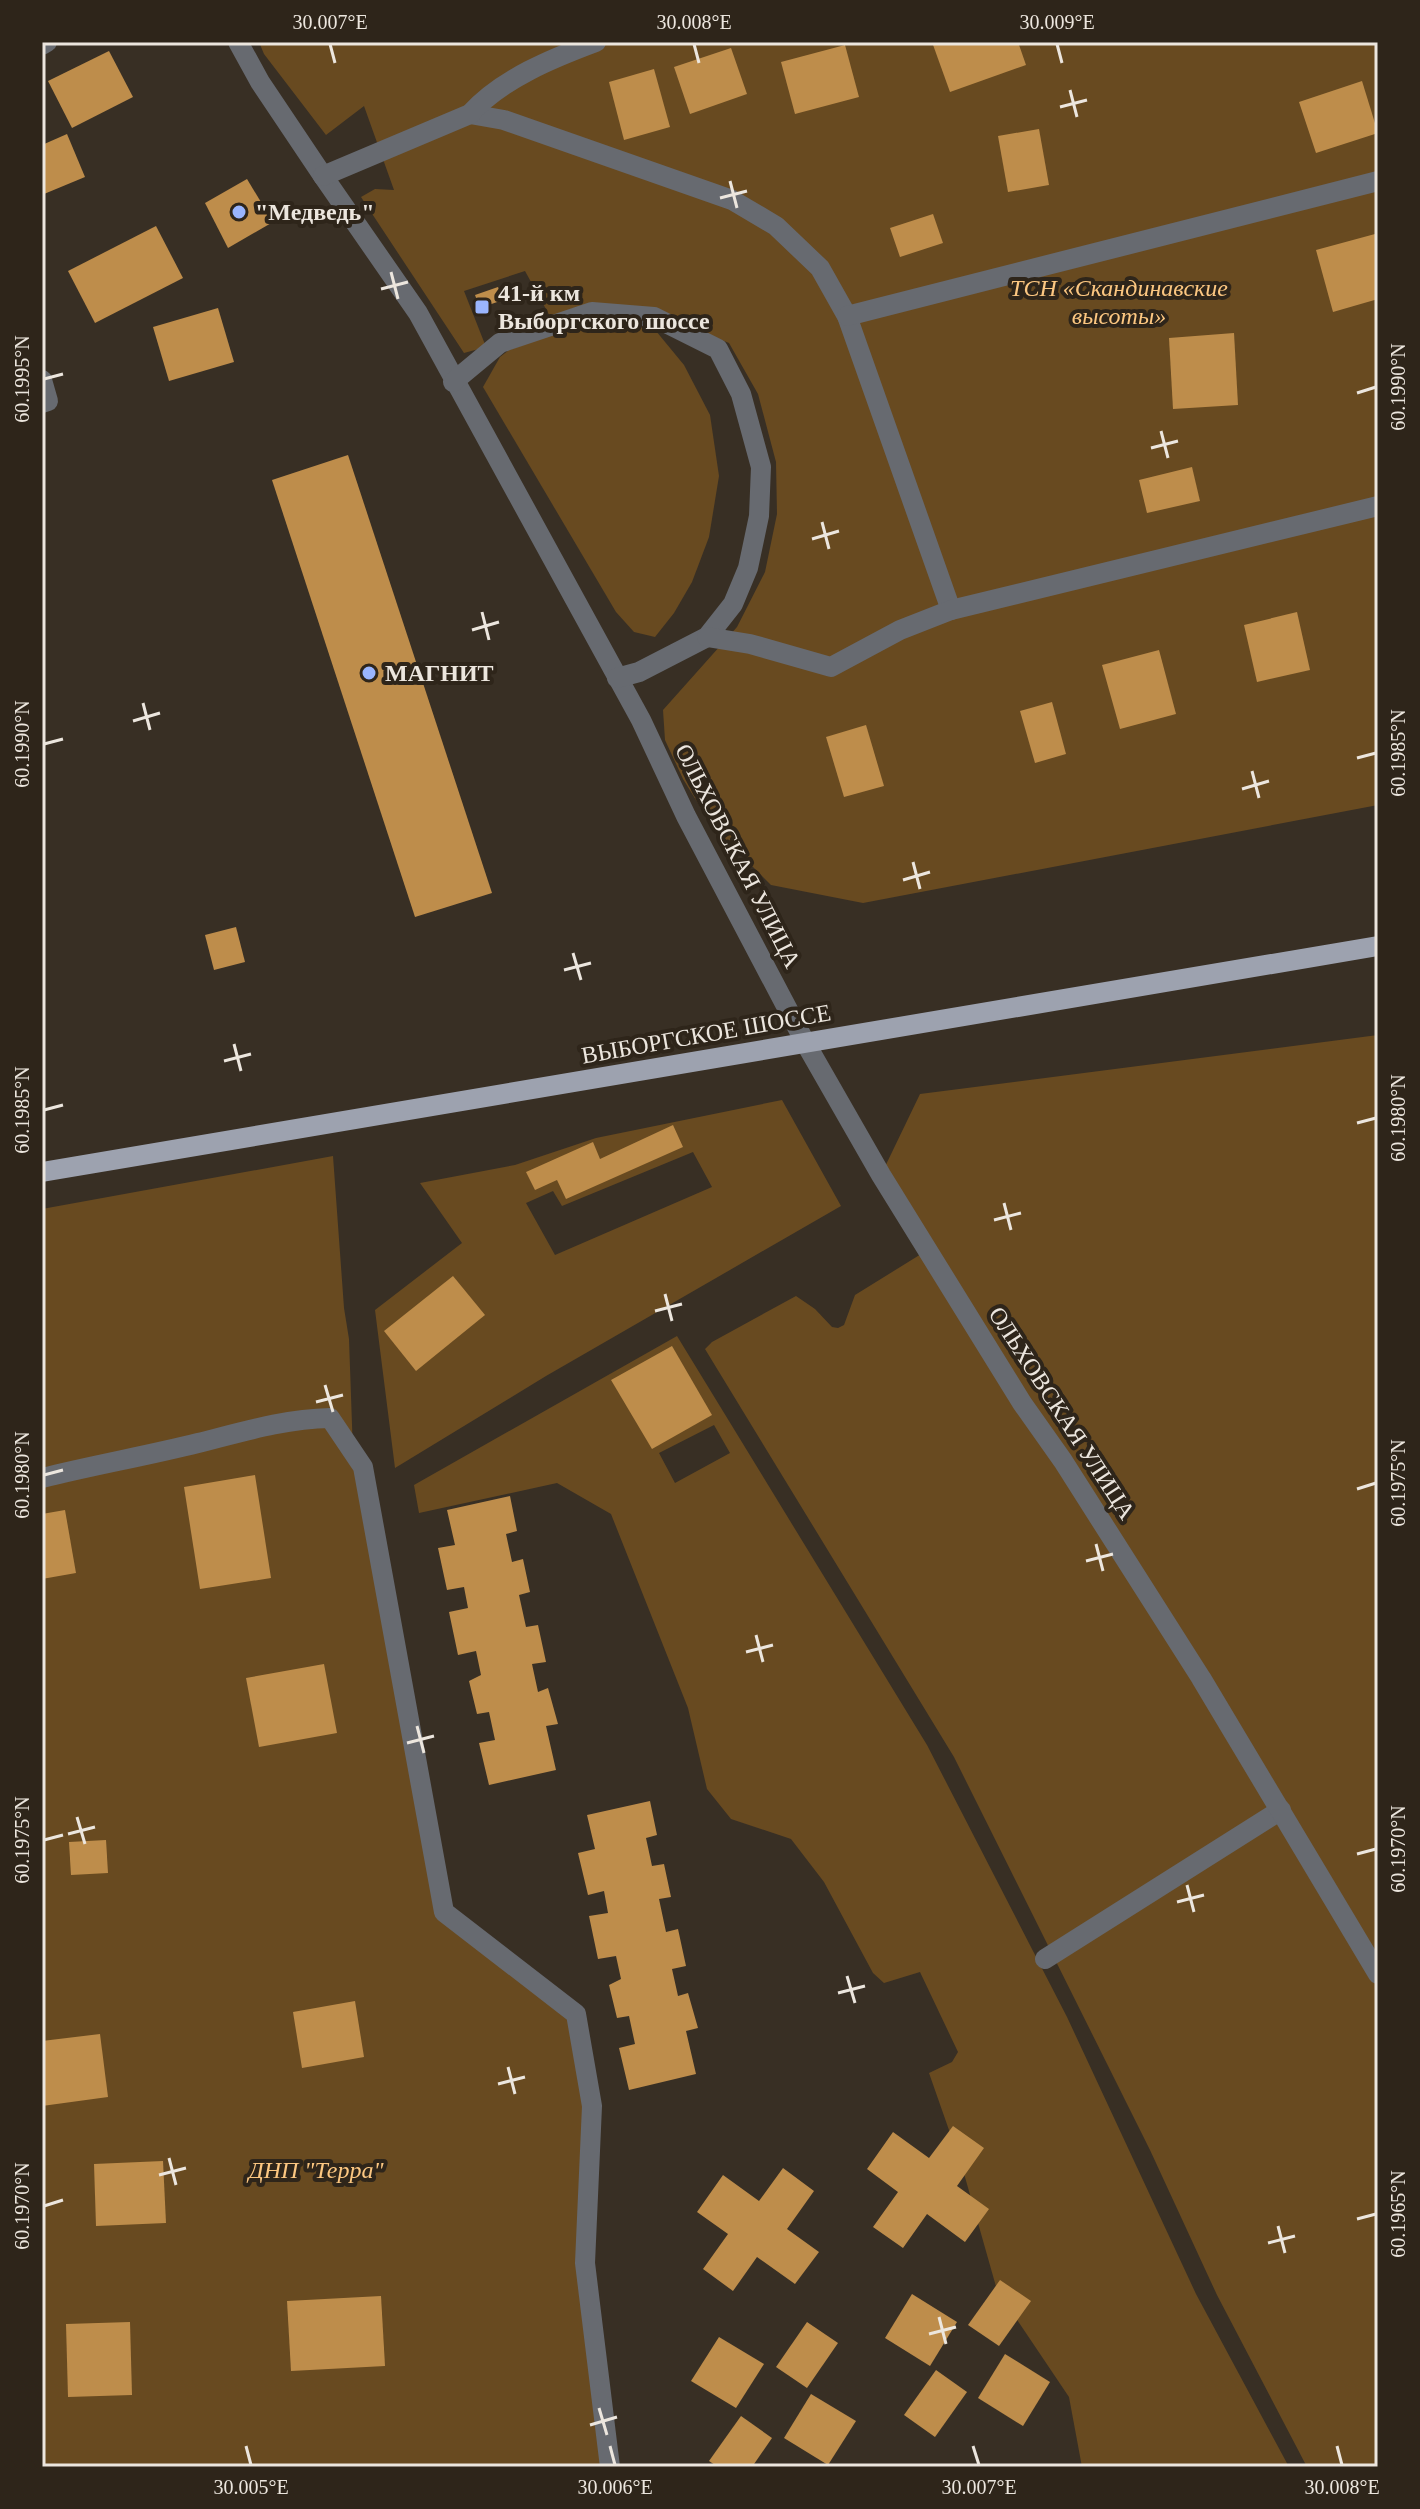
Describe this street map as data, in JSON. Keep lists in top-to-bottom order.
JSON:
{
  "streets": {
    "main road": ["ВЫБОРГСКОЕ ШОССЕ"],
    "street": ["ОЛЬХОВСКАЯ УЛИЦА"]
  },
  "crossings": [
    ["ОЛЬХОВСКАЯ УЛИЦА", "ВЫБОРГСКОЕ ШОССЕ"]
  ],
  "parks": ["ТСН «Скандинавские высоты»", "ДНП \"Терра\""],
  "places": {
    "other": ["\"Медведь\"", "МАГНИТ"],
    "transit": ["41-й км Выборгского шоссе"]
  },
  "coordinates": [
    "30.007°E",
    "30.008°E",
    "30.009°E",
    "60.1995°N",
    "60.1990°N",
    "60.1985°N",
    "60.1980°N",
    "60.1975°N",
    "60.1970°N",
    "60.1965°N",
    "30.005°E",
    "30.006°E"
  ]
}
